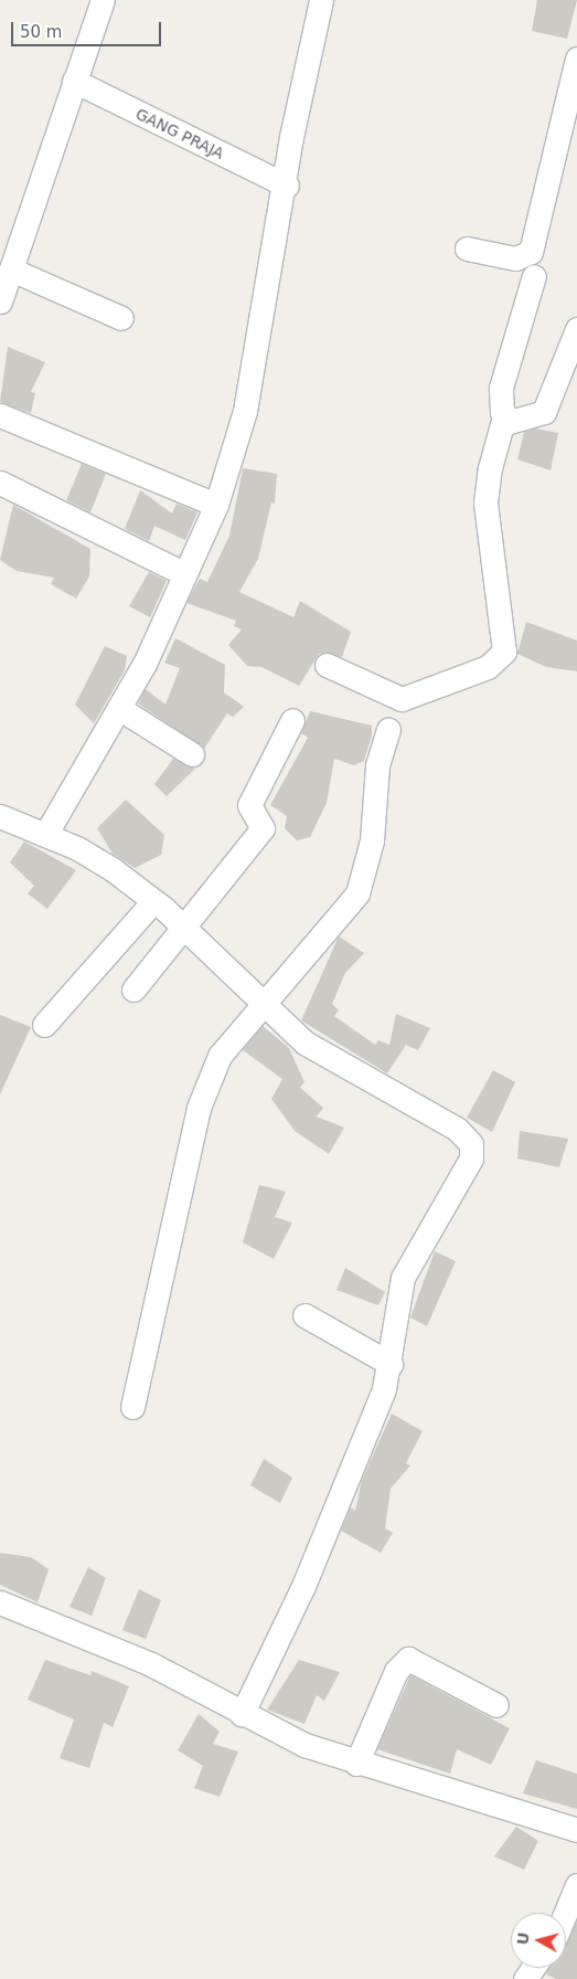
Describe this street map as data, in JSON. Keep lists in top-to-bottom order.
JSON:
{
  "streets": {
    "street": ["GANG PRAJA"]
  },
  "scale_bar": "50 m",
  "north": "left"
}
